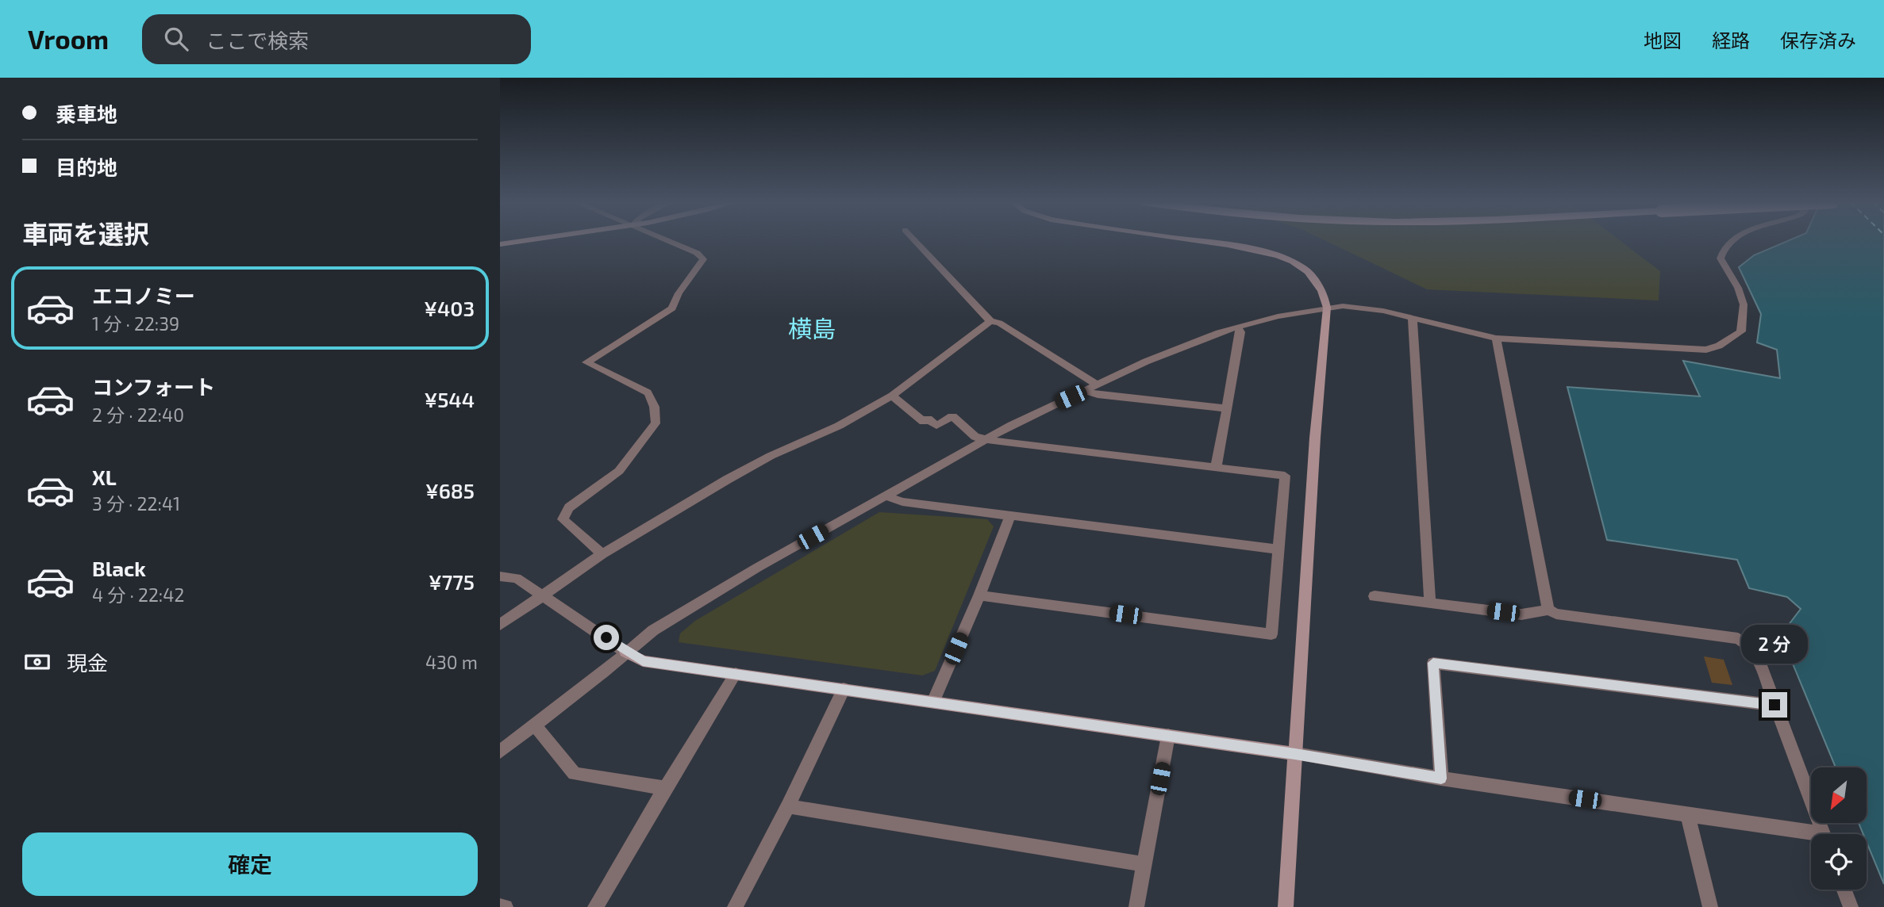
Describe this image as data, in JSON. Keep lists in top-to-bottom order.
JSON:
{
  "districts": ["横島"],
  "north": "bottom left",
  "page": {
    "header": "Vroom",
    "search": "ここで検索",
    "nav": ["地図", "経路", "保存済み"],
    "banner": ["乗車地", "目的地"],
    "heading": "車両を選択",
    "list": [
      {
        "name": "エコノミー",
        "note": "1 分 · 22:39",
        "value": "¥403"
      },
      {
        "name": "コンフォート",
        "note": "2 分 · 22:40",
        "value": "¥544"
      },
      {
        "name": "XL",
        "note": "3 分 · 22:41",
        "value": "¥685"
      },
      {
        "name": "Black",
        "note": "4 分 · 22:42",
        "value": "¥775"
      }
    ],
    "bubble": "2 分",
    "pay": ["現金", "430 m"],
    "buttons": "確定"
  }
}
